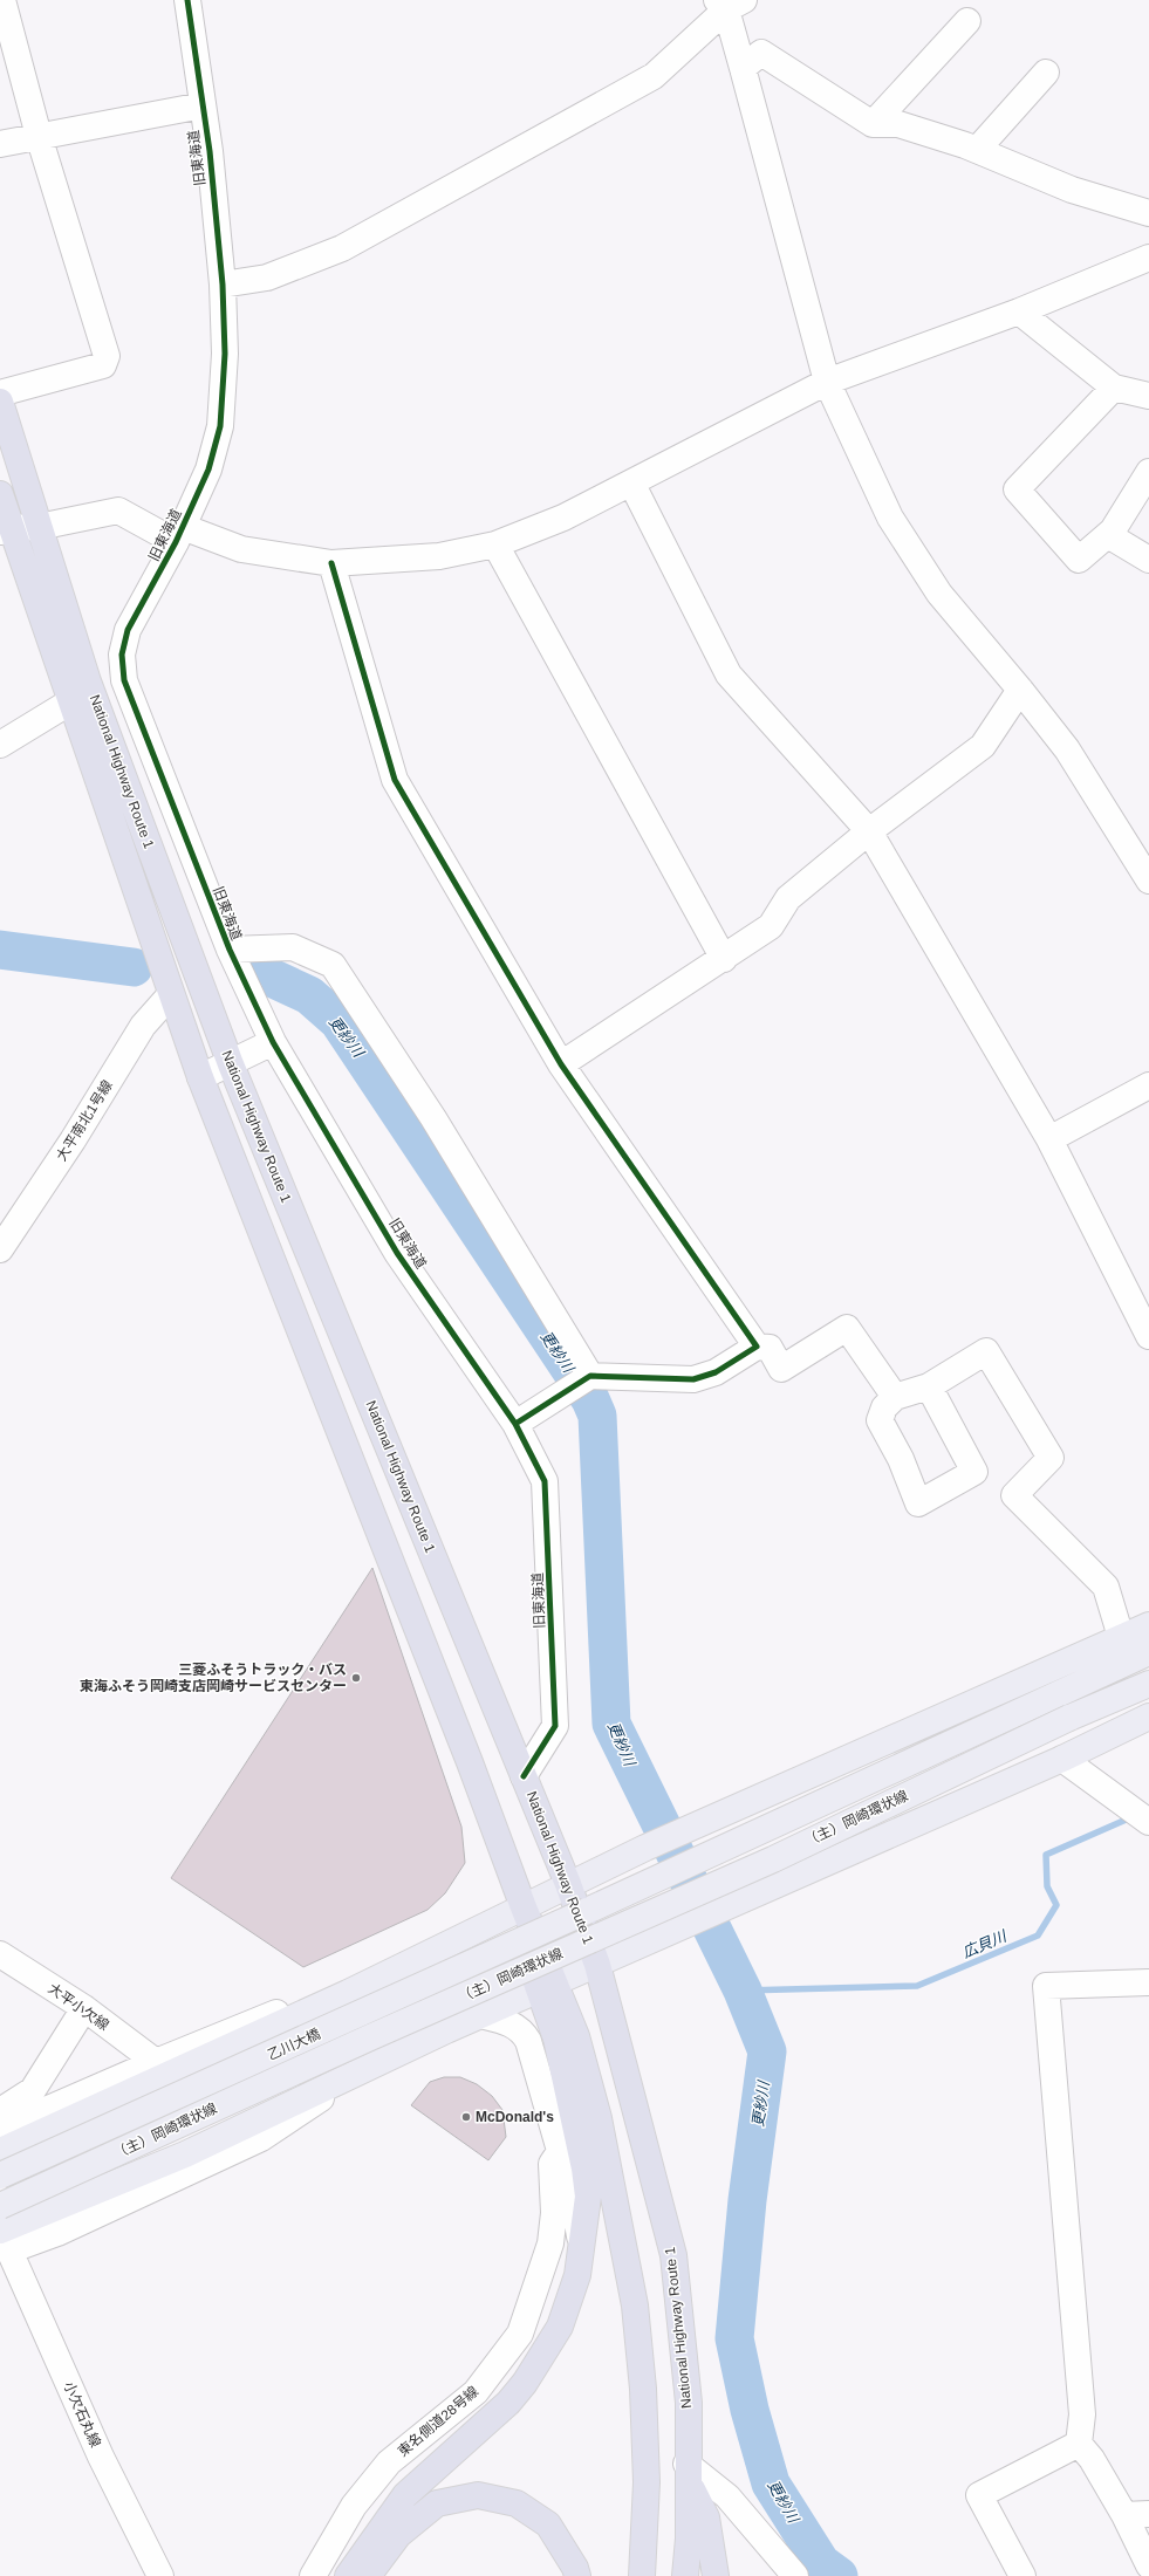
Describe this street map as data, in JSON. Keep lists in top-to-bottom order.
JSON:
{
  "streets": {
    "highway": ["National Highway Route 1"],
    "main road": ["（主）岡崎環状線", "乙川大橋"],
    "street": [
      "旧東海道",
      "大平南北1号線",
      "大平小欠線",
      "小欠石丸線",
      "東名側道28号線"
    ]
  },
  "crossings": [
    ["旧東海道", "National Highway Route 1"],
    ["National Highway Route 1", "大平南北1号線"],
    ["（主）岡崎環状線", "乙川大橋"]
  ],
  "water": ["更紗川", "広貝川"],
  "places": ["三菱ふそうトラック・バス 東海ふそう岡崎支店岡崎サービスセンター", "McDonald's"]
}
